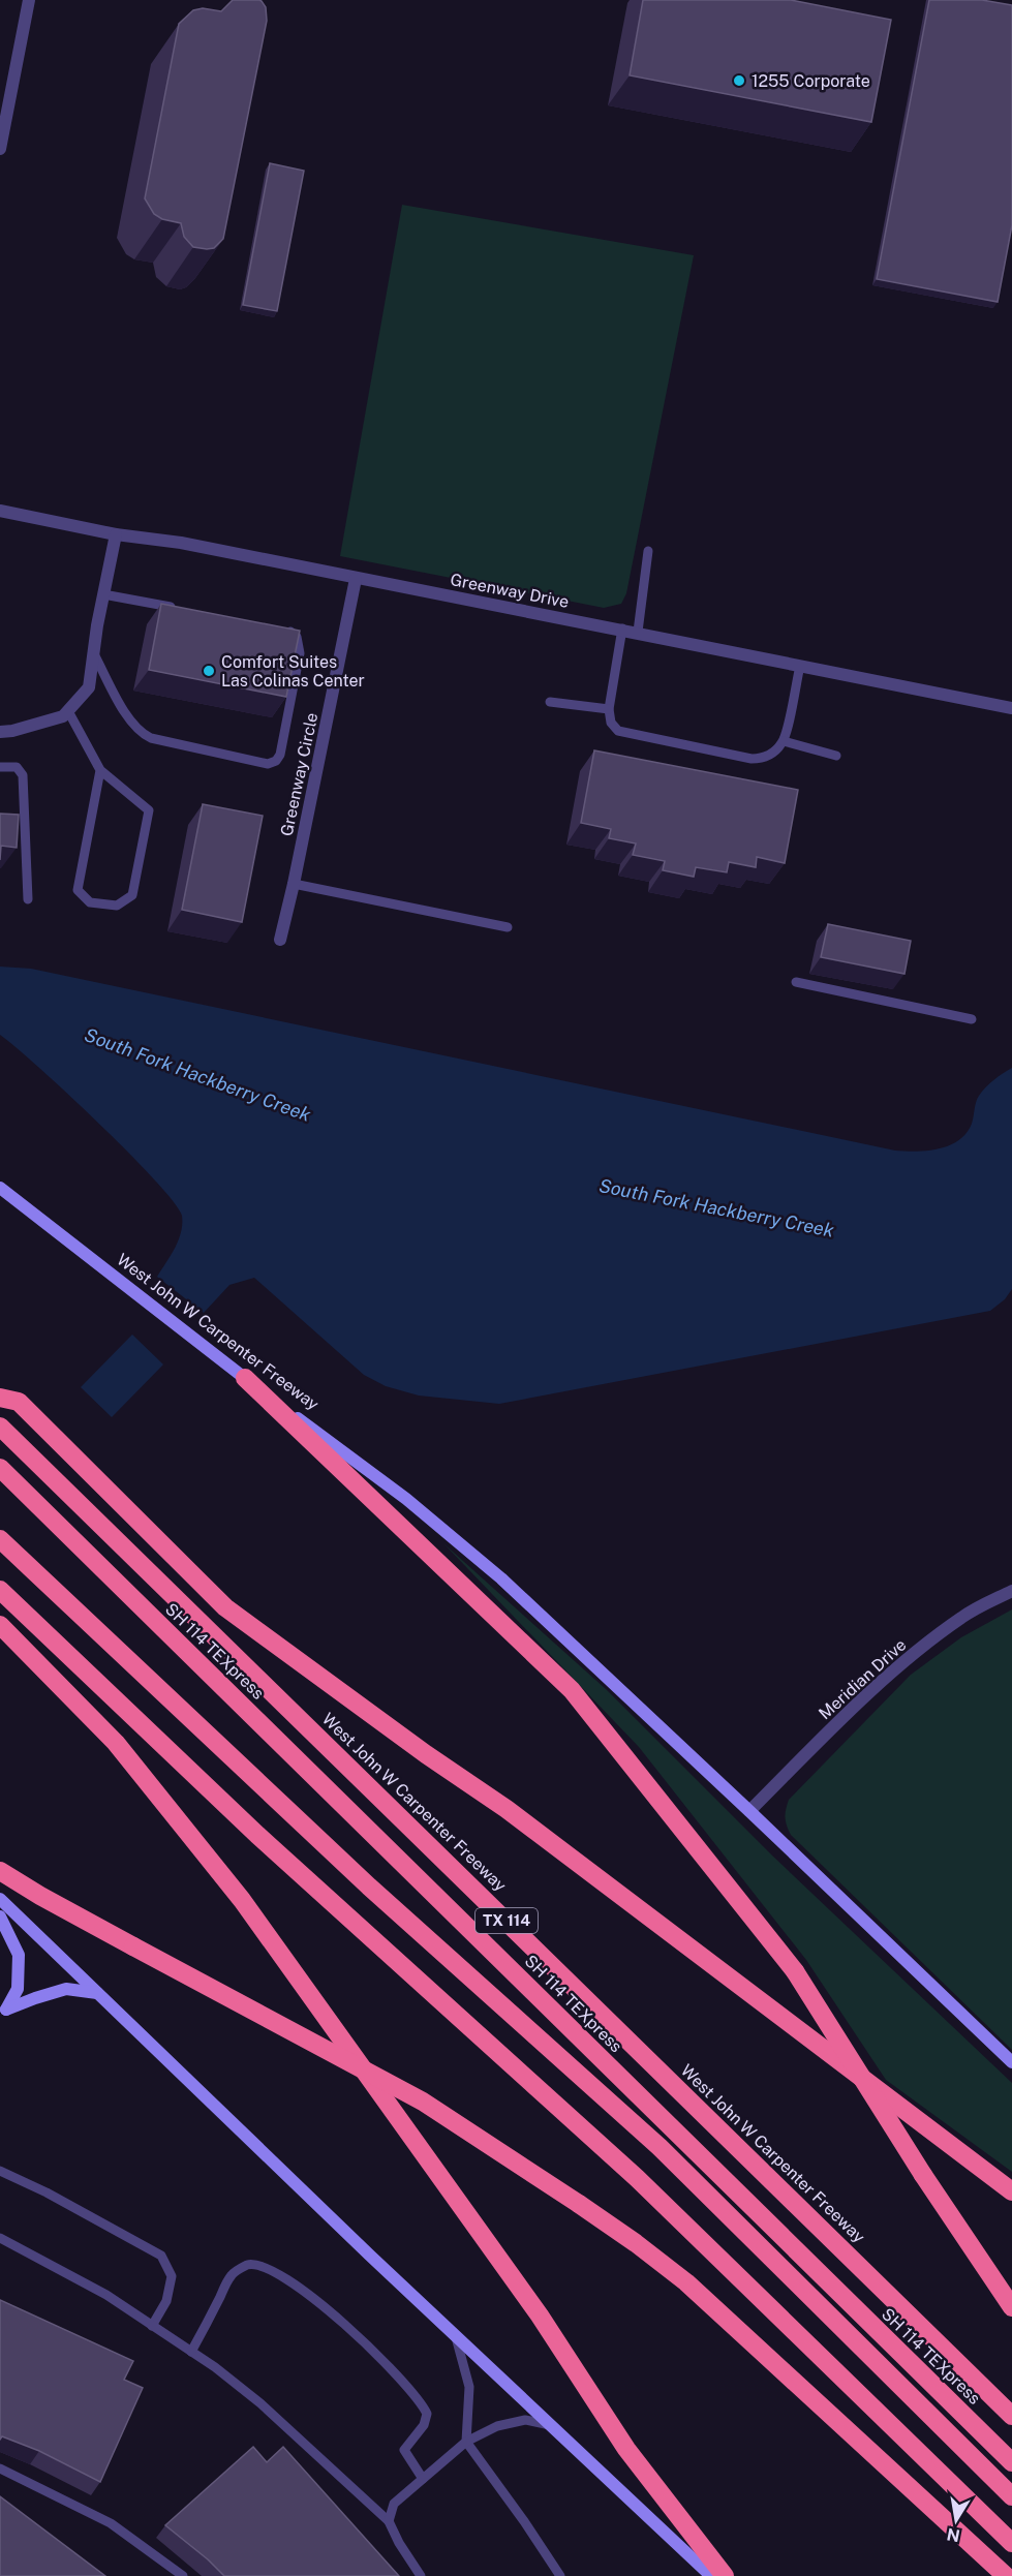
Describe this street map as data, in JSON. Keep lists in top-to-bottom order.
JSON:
{
  "streets": {
    "highway": ["West John W Carpenter Freeway", "SH 114 TEXpress", "TX 114"],
    "street": ["Greenway Drive", "Greenway Circle", "Meridian Drive"]
  },
  "crossings": [
    ["Greenway Drive", "Greenway Circle"],
    ["West John W Carpenter Freeway", "Meridian Drive"]
  ],
  "water": ["South Fork Hackberry Creek"],
  "places": ["1255 Corporate", "Comfort Suites Las Colinas Center"],
  "north": "bottom"
}
